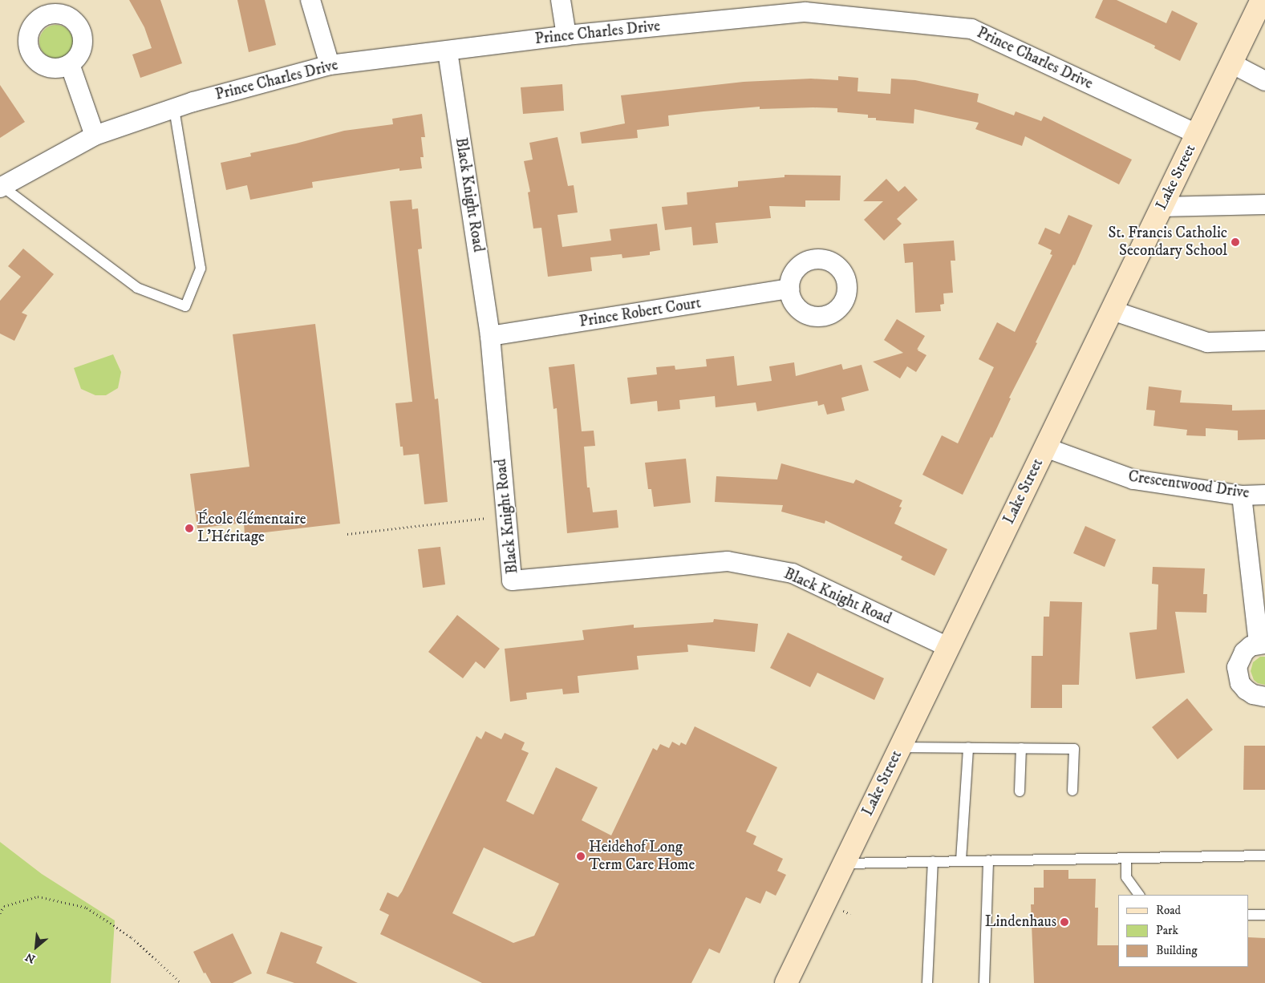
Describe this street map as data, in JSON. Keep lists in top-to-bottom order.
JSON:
{
  "streets": {
    "main road": ["Lake Street"],
    "street": [
      "Prince Charles Drive",
      "Black Knight Road",
      "Prince Robert Court",
      "Crescentwood Drive"
    ]
  },
  "crossings": [
    ["Prince Charles Drive", "Lake Street"],
    ["Prince Charles Drive", "Black Knight Road"],
    ["Lake Street", "Black Knight Road"],
    ["Lake Street", "Crescentwood Drive"],
    ["Black Knight Road", "Prince Robert Court"]
  ],
  "places": [
    "St. Francis Catholic Secondary School",
    "École élémentaire L'Héritage",
    "Heidehof Long Term Care Home",
    "Lindenhaus"
  ],
  "legend": ["Road", "Park", "Building"],
  "north": "bottom left"
}
